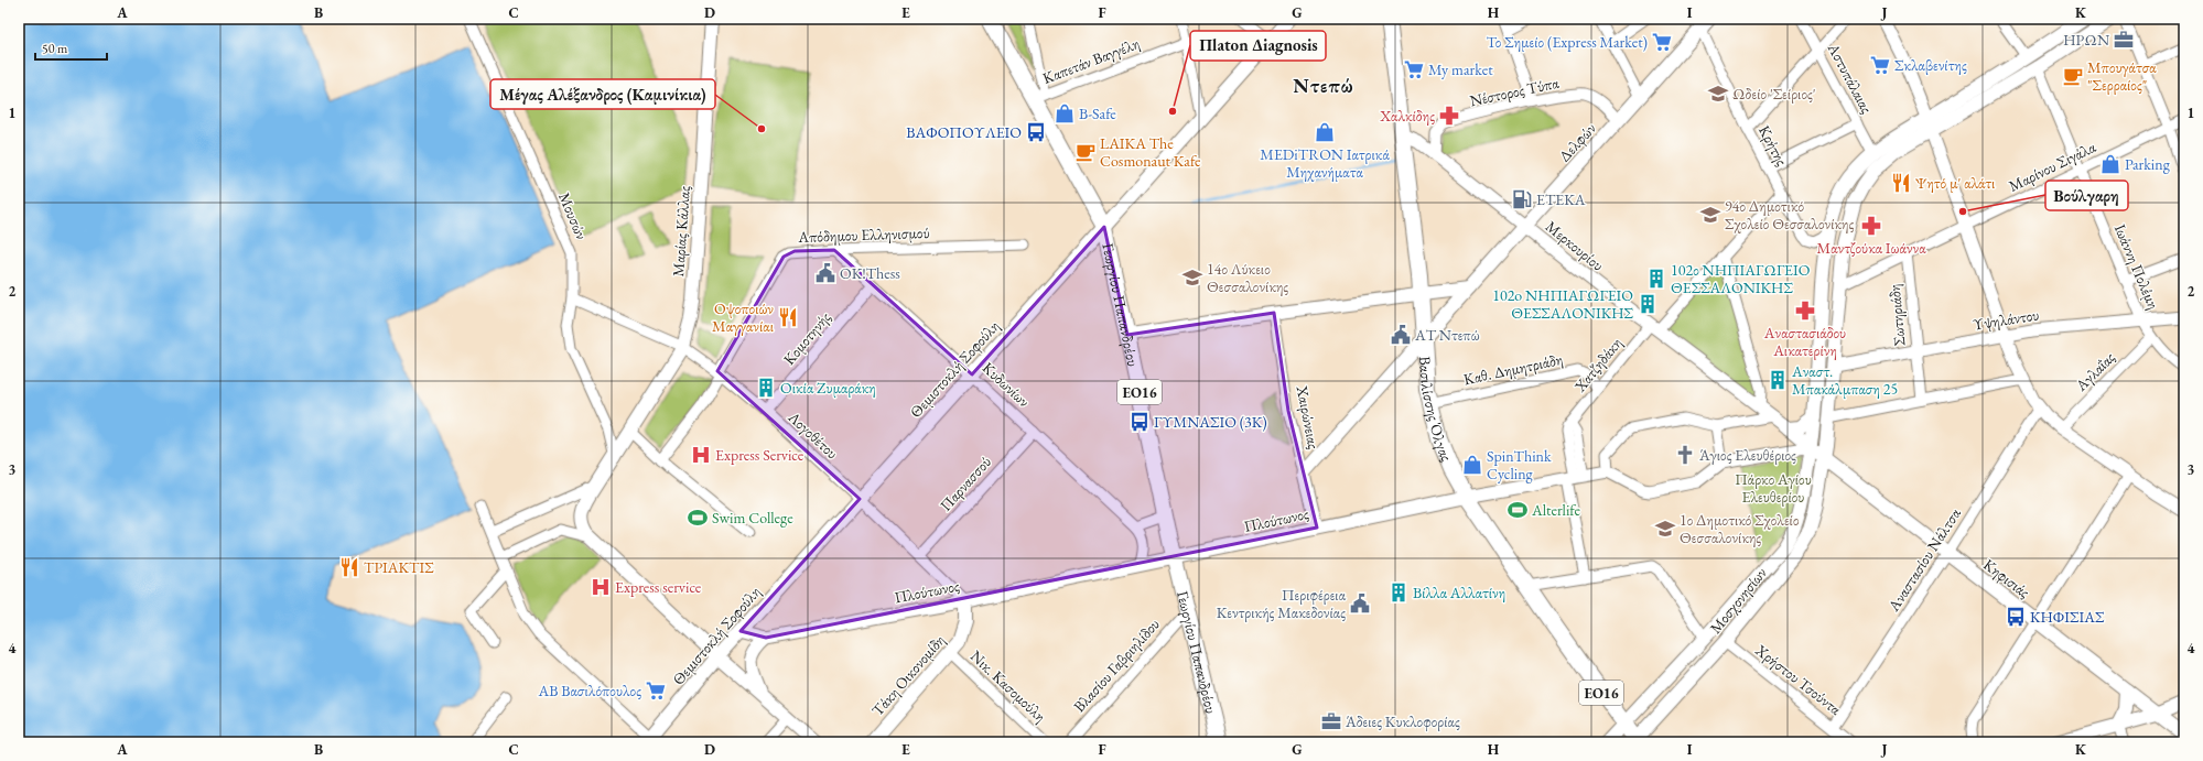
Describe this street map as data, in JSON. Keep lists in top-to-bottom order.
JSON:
{
  "streets": {
    "main road": [
      "Δελφών",
      "Μαρίας Κάλλας",
      "Γεωργίου Παπανδρέου",
      "Θεμιστοκλή Σοφούλη",
      "ΕΟ16",
      "Βασιλίσσης Όλγας",
      "Πλούτωνος",
      "Κηφισιάς",
      "Μοσχονησίων",
      "Τάκη Οικονομίδη"
    ],
    "street": [
      "Καπετάν Βαγγέλη",
      "Αστυπάλαιας",
      "Νέστορος Τύπα",
      "Κρήτης",
      "Μαρίνου Σιγάλα",
      "Μουσών",
      "Απόδημου Ελληνισμού",
      "Μερκουρίου",
      "Ιωάννη Πολέμη",
      "Σωτηριάδη",
      "Υψηλάντου",
      "Κομοτηνής",
      "Χατζηδάκη",
      "Καθ. Δημητριάδη",
      "Αγλαΐας",
      "Κυδωνίων",
      "Χαιρώνειας",
      "Λογοθέτου",
      "Παρνασσού",
      "Αναστασίου Νάλτσα",
      "Βλασίου Γαβριηλίδου",
      "Χρήστου Τσούντα",
      "Νικ. Κασομούλη"
    ]
  },
  "crossings": [
    ["Καπετάν Βαγγέλη", "Γεωργίου Παπανδρέου"],
    ["Αστυπάλαιας", "Μοσχονησίων"],
    ["Νέστορος Τύπα", "Δελφών"],
    ["Νέστορος Τύπα", "Μερκουρίου"],
    ["Δελφών", "Κρήτης"],
    ["Δελφών", "Μερκουρίου"],
    ["Δελφών", "Βασιλίσσης Όλγας"],
    ["Κρήτης", "Χατζηδάκη"],
    ["Κρήτης", "Μοσχονησίων"],
    ["Μαρίνου Σιγάλα", "Ιωάννη Πολέμη"],
    ["Μαρίνου Σιγάλα", "Σωτηριάδη"],
    ["Μαρίνου Σιγάλα", "Μοσχονησίων"],
    ["Μουσών", "Μαρίας Κάλλας"],
    ["Μουσών", "Λογοθέτου"],
    ["Μαρίας Κάλλας", "Λογοθέτου"],
    ["Απόδημου Ελληνισμού", "Κυδωνίων"],
    ["Απόδημου Ελληνισμού", "Λογοθέτου"],
    ["Μερκουρίου", "Χατζηδάκη"],
    ["Μερκουρίου", "Βασιλίσσης Όλγας"],
    ["Μερκουρίου", "Κηφισιάς"],
    ["Μερκουρίου", "Μοσχονησίων"],
    ["Ιωάννη Πολέμη", "Υψηλάντου"],
    ["Ιωάννη Πολέμη", "Αγλαΐας"],
    ["Γεωργίου Παπανδρέου", "Θεμιστοκλή Σοφούλη"],
    ["Γεωργίου Παπανδρέου", "Πλούτωνος"],
    ["Γεωργίου Παπανδρέου", "Βλασίου Γαβριηλίδου"],
    ["Σωτηριάδη", "Υψηλάντου"],
    ["Υψηλάντου", "Μοσχονησίων"],
    ["Κομοτηνής", "Κυδωνίων"],
    ["Κομοτηνής", "Λογοθέτου"],
    ["Χατζηδάκη", "Καθ. Δημητριάδη"],
    ["Χατζηδάκη", "Πλούτωνος"],
    ["Θεμιστοκλή Σοφούλη", "Κυδωνίων"],
    ["Θεμιστοκλή Σοφούλη", "Λογοθέτου"],
    ["Θεμιστοκλή Σοφούλη", "Πλούτωνος"],
    ["Καθ. Δημητριάδη", "Βασιλίσσης Όλγας"],
    ["Κυδωνίων", "Παρνασσού"],
    ["Κυδωνίων", "Πλούτωνος"],
    ["Βασιλίσσης Όλγας", "Πλούτωνος"],
    ["Βασιλίσσης Όλγας", "Μοσχονησίων"],
    ["Χαιρώνειας", "Πλούτωνος"],
    ["Λογοθέτου", "Παρνασσού"],
    ["Λογοθέτου", "Πλούτωνος"],
    ["Λογοθέτου", "Τάκη Οικονομίδη"],
    ["Πλούτωνος", "Τάκη Οικονομίδη"],
    ["Αναστασίου Νάλτσα", "Κηφισιάς"],
    ["Αναστασίου Νάλτσα", "Χρήστου Τσούντα"],
    ["Κηφισιάς", "Μοσχονησίων"],
    ["Μοσχονησίων", "Χρήστου Τσούντα"],
    ["Τάκη Οικονομίδη", "Νικ. Κασομούλη"]
  ],
  "districts": ["Ντεπώ"],
  "parks": ["Πάρκο Αγίου Ελευθερίου"],
  "places": {
    "office": ["ΗΡΩΝ", "Άδειες Κυκλοφορίας"],
    "supermarket": [
      "Το Σημείο (Express Market)",
      "Σκλαβενίτης",
      "My market",
      "ΑΒ Βασιλόπουλος"
    ],
    "cafe": ["Μπουγάτσα \"Σερραίος\"", "LAIKA The Cosmonaut Kafe"],
    "school or university": [
      "Ωδείο 'Σείριος'",
      "94ο Δημοτικό Σχολείο Θεσσαλονίκης",
      "14ο Λύκειο Θεσσαλονίκης",
      "1ο Δημοτικό Σχολείο Θεσσαλονίκης"
    ],
    "other": ["Πlaton Δiagnosis", "Μέγας Αλέξανδρος (Καμινίκια)", "Βούλγαρη"],
    "shop": [
      "B-Safe",
      "MEDiTRON Ιατρικά Μηχανήματα",
      "Parking",
      "SpinThink Cycling"
    ],
    "pharmacy": ["Χαλκίδης", "Μαντζούκα Ιωάννα", "Αναστασιάδου Αικατερίνη"],
    "bus stop": ["ΒΑΦΟΠΟΥΛΕΙΟ", "ΓΥΜΝΑΣΙΟ (3Κ)", "ΚΗΦΙΣΙΑΣ"],
    "restaurant": ["Ψητό μ' αλάτι", "Οψοποιών Μαγγανίαι", "ΤΡΙΑΚΤΙΣ"],
    "fuel station": ["ΕΤΕΚΑ"],
    "public building": ["OK!Thess", "ΑΤ Ντεπώ", "Περιφέρεια Κεντρικής Μακεδονίας"],
    "building": [
      "102ο ΝΗΠΙΑΓΩΓΕΙΟ ΘΕΣΣΑΛΟΝΙΚΗΣ",
      "102o ΝΗΠΙΑΓΩΓΕΙΟ ΘΕΣΣΑΛΟΝΙΚΗΣ",
      "Αναστ. Μπακάλμπαση 25",
      "Οικία Ζυμαράκη",
      "Βίλλα Αλλατίνη"
    ],
    "hospital": ["Express Service", "Express service"],
    "church": ["Άγιος Ελευθέριος"],
    "sports": ["Alterlife", "Swim College"]
  },
  "scale_bar": "50 m",
  "grid": {
    "columns": [
      "A",
      "B",
      "C",
      "D",
      "E",
      "F",
      "G",
      "H",
      "I",
      "J",
      "K"
    ],
    "rows": [
      "1",
      "2",
      "3",
      "4"
    ]
  }
}
